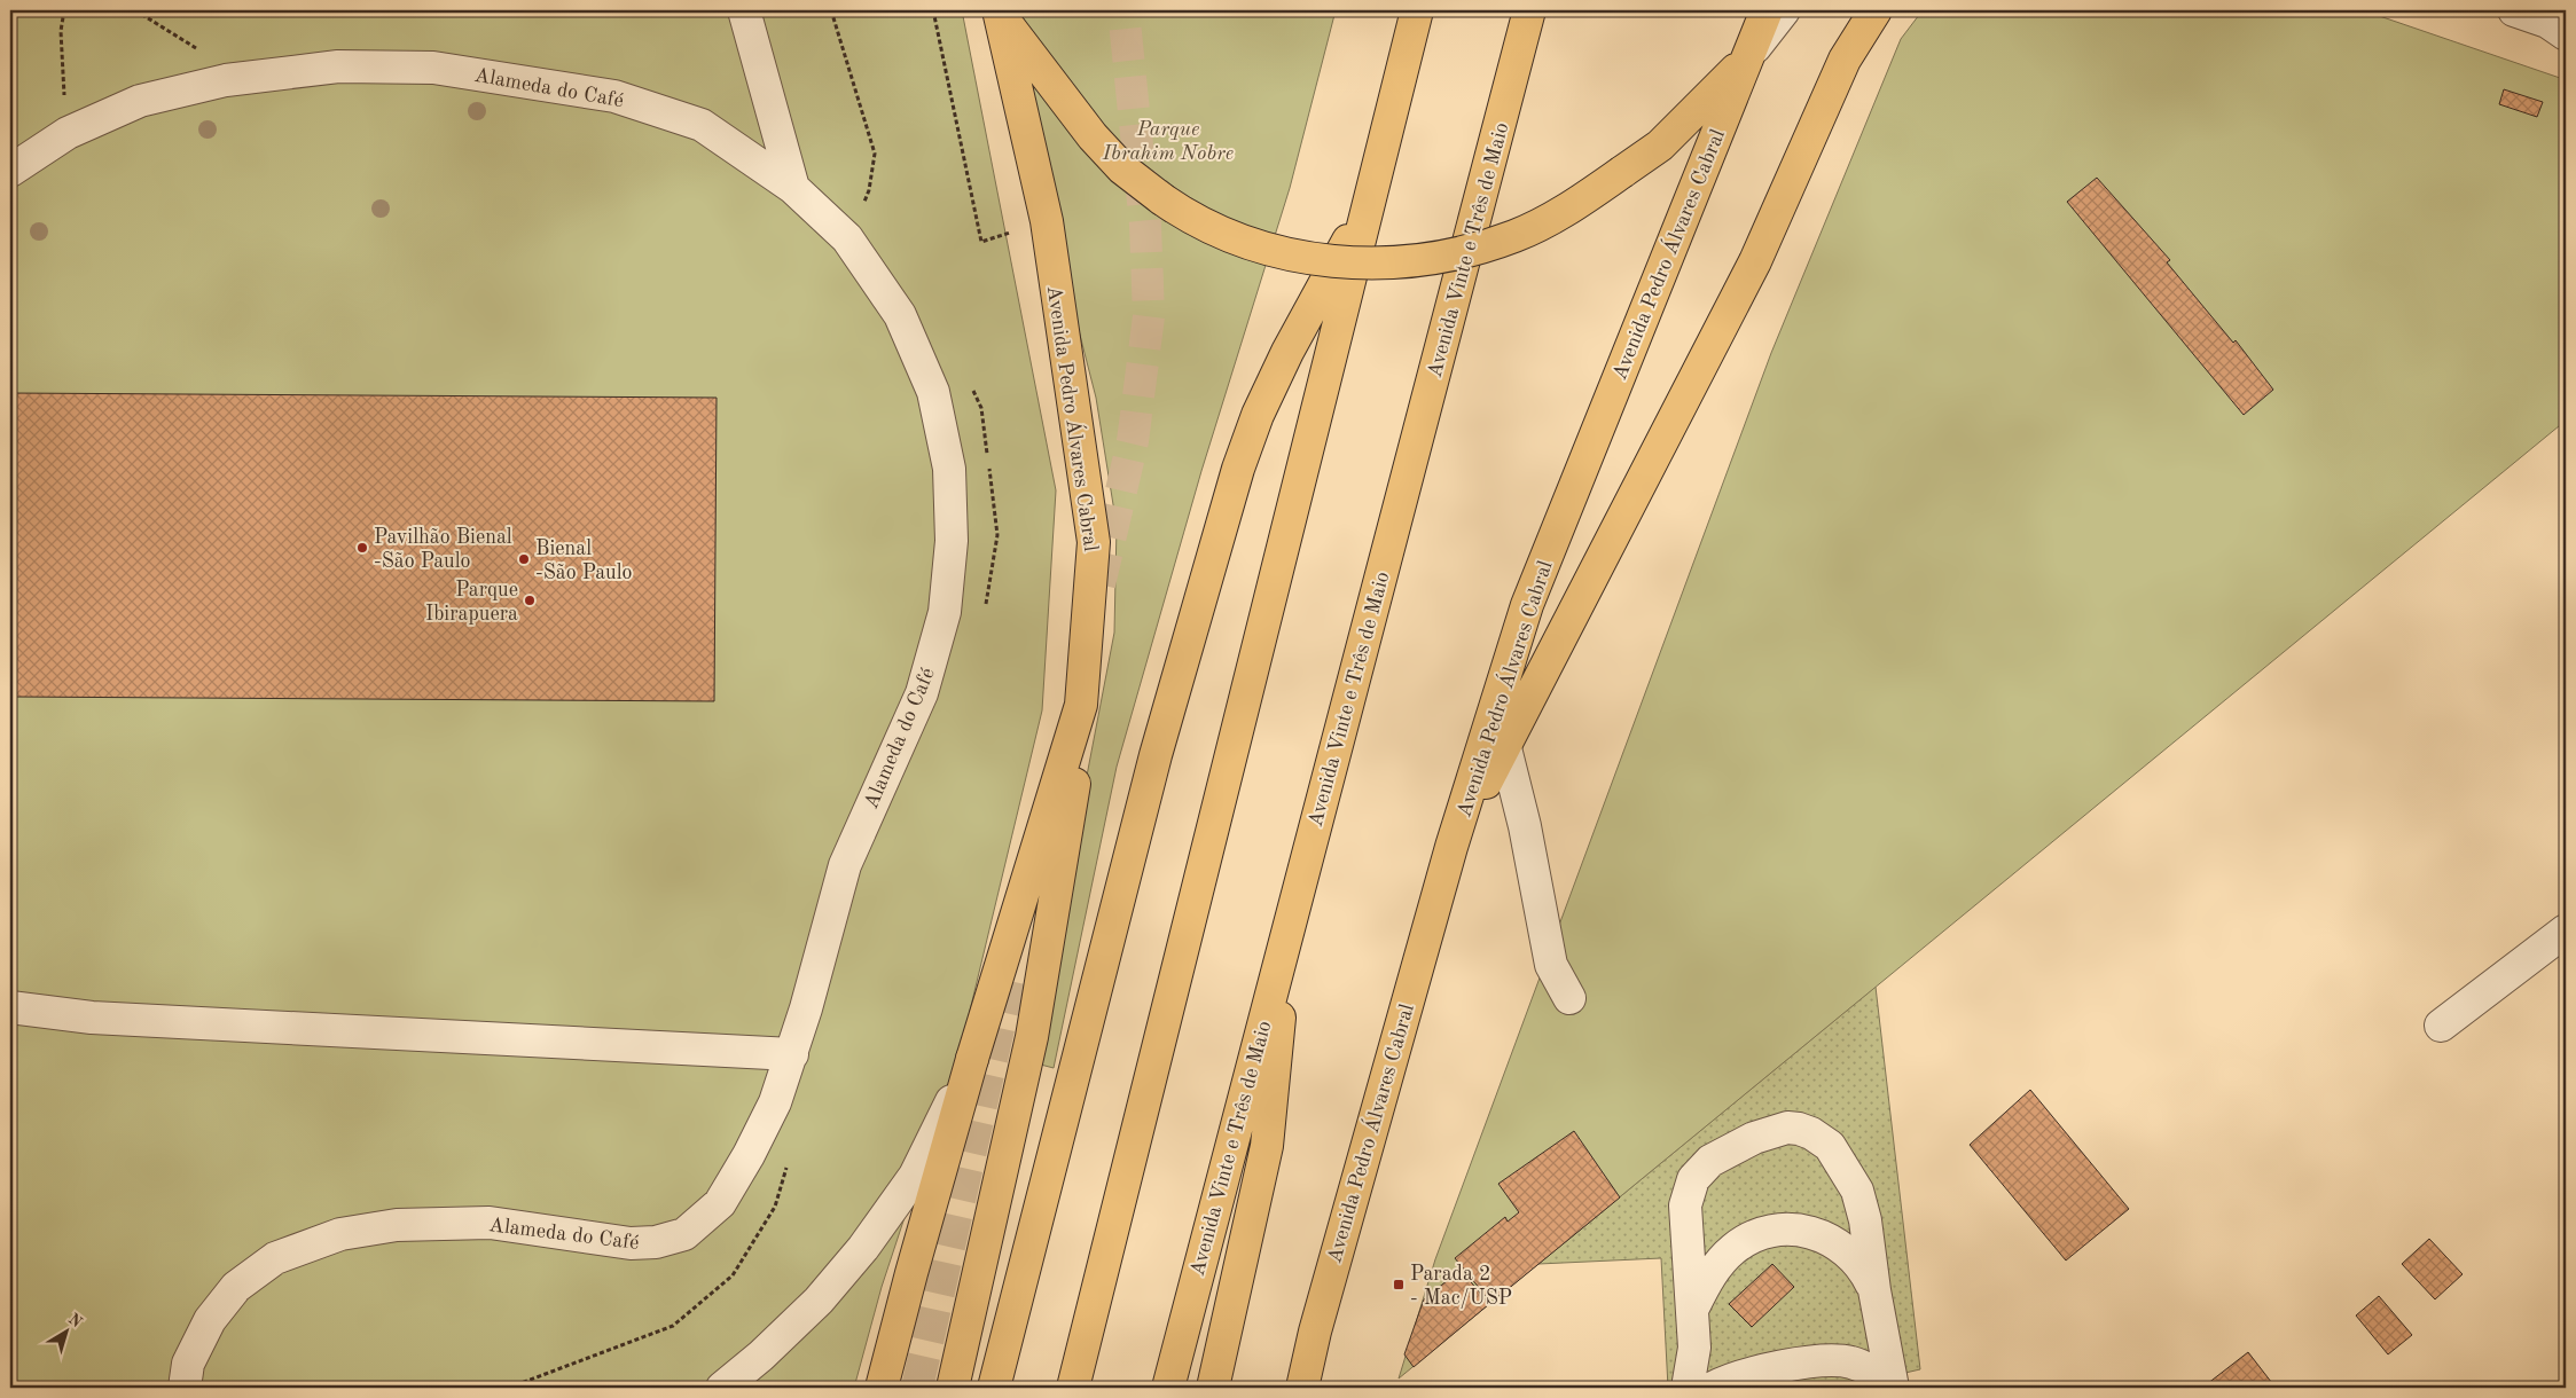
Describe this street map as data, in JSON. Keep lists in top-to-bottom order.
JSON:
{
  "streets": {
    "main road": ["Avenida Vinte e Três de Maio", "Avenida Pedro Álvares Cabral"],
    "street": ["Alameda do Café"]
  },
  "parks": ["Parque Ibrahim Nobre"],
  "places": {
    "other": ["Pavilhão Bienal -São Paulo", "Bienal -São Paulo", "Parque Ibirapuera"],
    "transit": ["Parada 2 - Mac/USP"]
  },
  "north": "top right"
}
